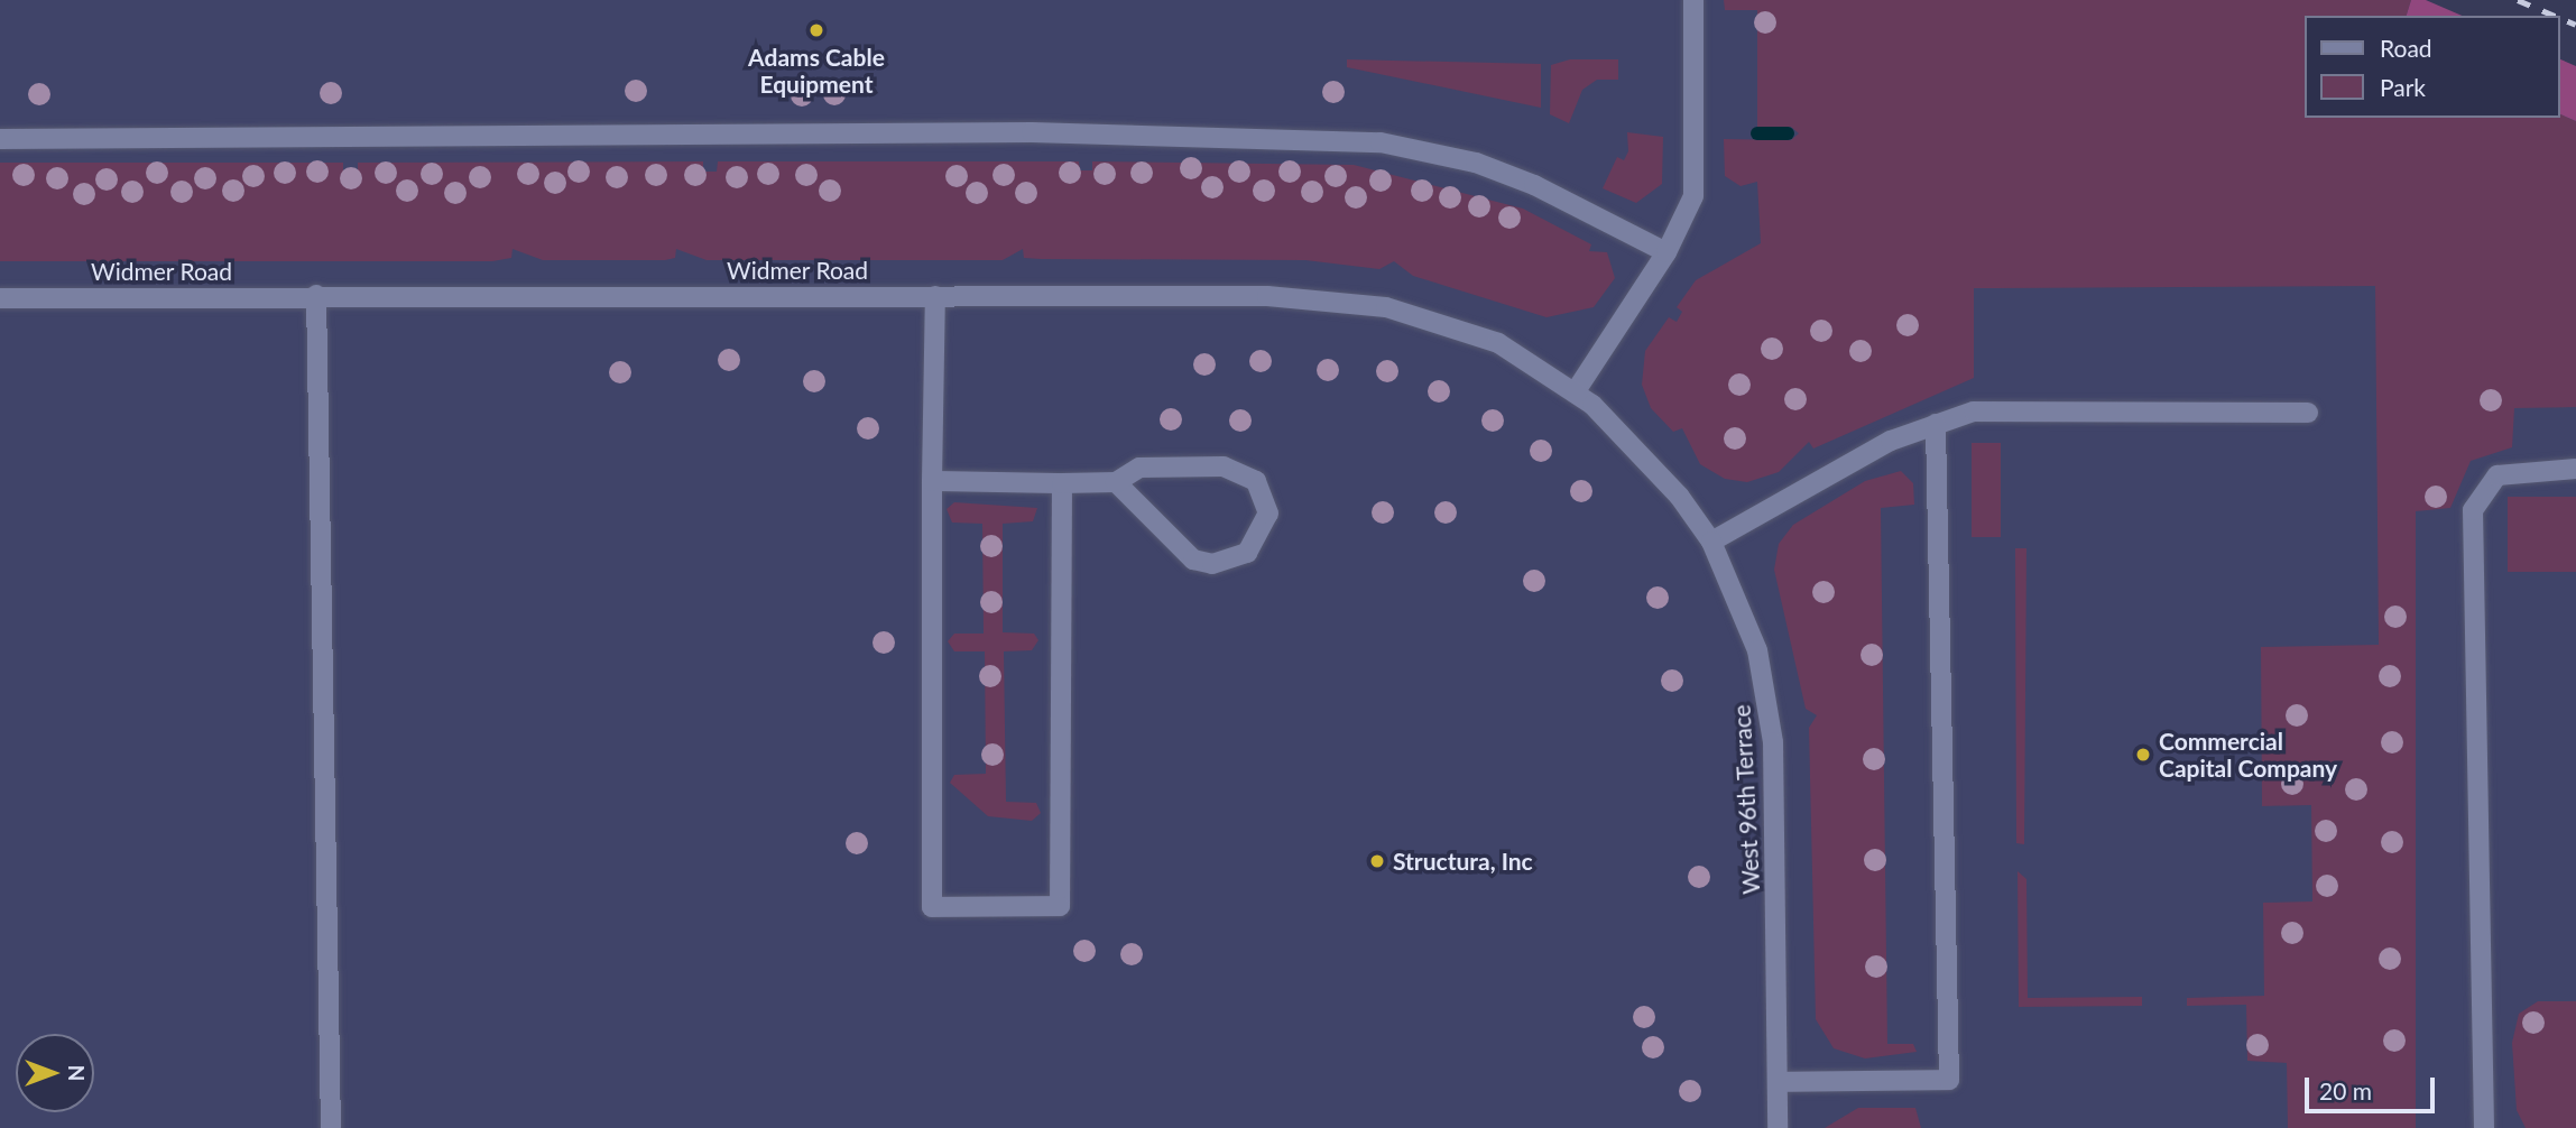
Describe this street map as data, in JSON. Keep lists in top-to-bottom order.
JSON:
{
  "streets": {
    "street": ["Widmer Road", "West 96th Terrace"]
  },
  "crossings": [
    ["Widmer Road", "West 96th Terrace"]
  ],
  "places": ["Adams Cable Equipment", "Commercial Capital Company", "Structura, Inc"],
  "legend": ["Road", "Park"],
  "scale_bar": "20 m",
  "north": "right"
}
